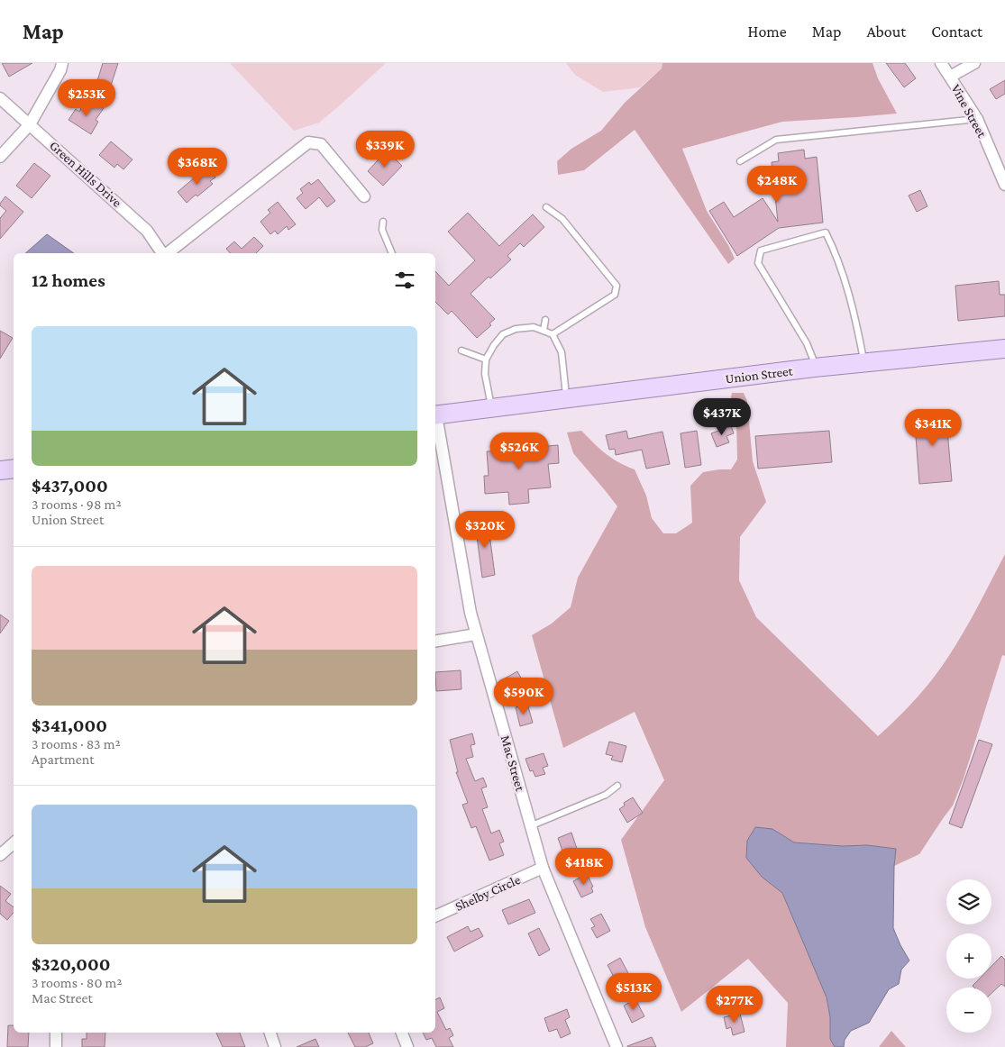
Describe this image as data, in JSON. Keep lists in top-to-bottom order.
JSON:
{
  "streets": {
    "main road": ["Union Street"],
    "street": [
      "Vine Street",
      "Green Hills Drive",
      "Mac Street",
      "Shelby Circle"
    ]
  },
  "crossings": [
    ["Mac Street", "Shelby Circle"]
  ],
  "page": {
    "header": "Map",
    "nav": [
      "Home",
      "Map",
      "About",
      "Contact"
    ],
    "price": [
      "$253K",
      "$339K",
      "$368K",
      "$248K",
      "$437K",
      "$341K",
      "$526K",
      "$320K",
      "$590K",
      "$418K",
      "$513K",
      "$277K"
    ],
    "heading": "12 homes",
    "list": [
      {
        "name": "$437,000",
        "note": "3 rooms · 98 m² · Union Street"
      },
      {
        "name": "$341,000",
        "note": "3 rooms · 83 m² · Apartment"
      },
      {
        "name": "$320,000",
        "note": "3 rooms · 80 m² · Mac Street"
      }
    ],
    "map_buttons": ["+", "−"]
  }
}
